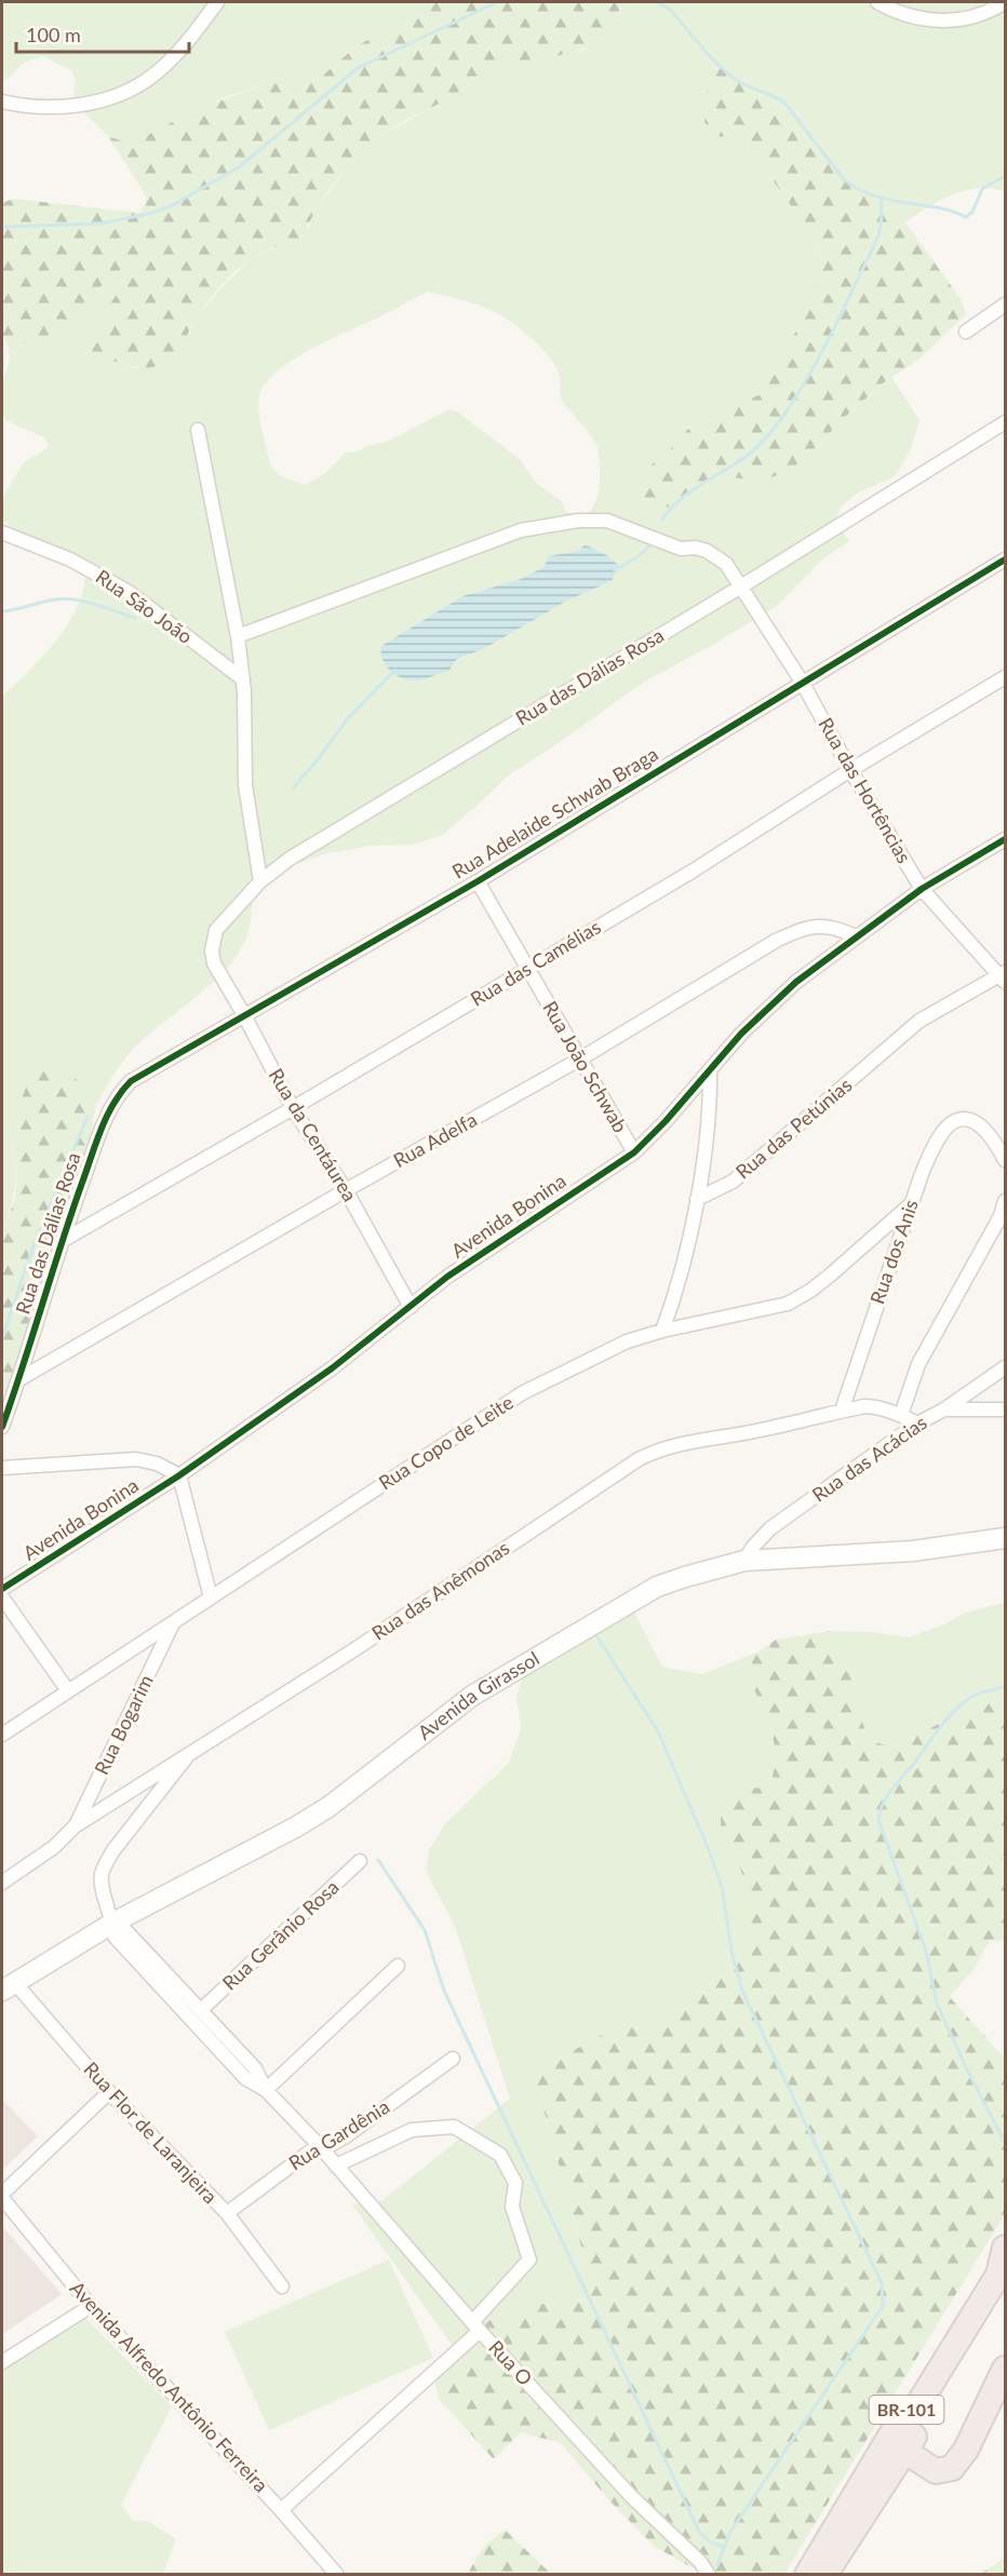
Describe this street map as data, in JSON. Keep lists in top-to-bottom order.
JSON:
{
  "streets": {
    "highway": ["BR-101"],
    "street": [
      "Rua São João",
      "Rua das Dálias Rosa",
      "Rua das Hortências",
      "Rua Adelaide Schwab Braga",
      "Rua das Camélias",
      "Rua João Schwab",
      "Rua das Petúnias",
      "Rua da Centáurea",
      "Rua Adelfa",
      "Avenida Bonina",
      "Rua dos Anis",
      "Rua Copo de Leite",
      "Rua das Acácias",
      "Rua das Anêmonas",
      "Avenida Girassol",
      "Rua Bogarim",
      "Rua Gerânio Rosa",
      "Rua Flor de Laranjeira",
      "Rua Gardênia",
      "Rua O",
      "Avenida Alfredo Antônio Ferreira"
    ]
  },
  "crossings": [
    ["Rua das Dálias Rosa", "Rua das Hortências"],
    ["Rua das Dálias Rosa", "Rua Adelaide Schwab Braga"],
    ["Rua das Dálias Rosa", "Rua das Camélias"],
    ["Rua das Dálias Rosa", "Rua da Centáurea"],
    ["Rua das Dálias Rosa", "Rua Adelfa"],
    ["Rua das Hortências", "Rua Adelaide Schwab Braga"],
    ["Rua das Hortências", "Rua das Camélias"],
    ["Rua das Hortências", "Rua das Petúnias"],
    ["Rua das Hortências", "Avenida Bonina"],
    ["Rua Adelaide Schwab Braga", "Rua João Schwab"],
    ["Rua Adelaide Schwab Braga", "Rua da Centáurea"],
    ["Rua das Camélias", "Rua João Schwab"],
    ["Rua das Camélias", "Rua da Centáurea"],
    ["Rua João Schwab", "Rua Adelfa"],
    ["Rua João Schwab", "Avenida Bonina"],
    ["Rua da Centáurea", "Rua Adelfa"],
    ["Rua da Centáurea", "Avenida Bonina"],
    ["Rua Adelfa", "Avenida Bonina"],
    ["Rua dos Anis", "Rua Copo de Leite"],
    ["Rua dos Anis", "Rua das Anêmonas"],
    ["Rua Copo de Leite", "Rua Bogarim"],
    ["Rua das Acácias", "Rua das Anêmonas"],
    ["Rua das Acácias", "Avenida Girassol"],
    ["Rua das Anêmonas", "Rua Bogarim"],
    ["Avenida Girassol", "Rua Flor de Laranjeira"],
    ["Rua Flor de Laranjeira", "Rua Gardênia"],
    ["Rua Gardênia", "Rua O"]
  ],
  "scale_bar": "100 m"
}
